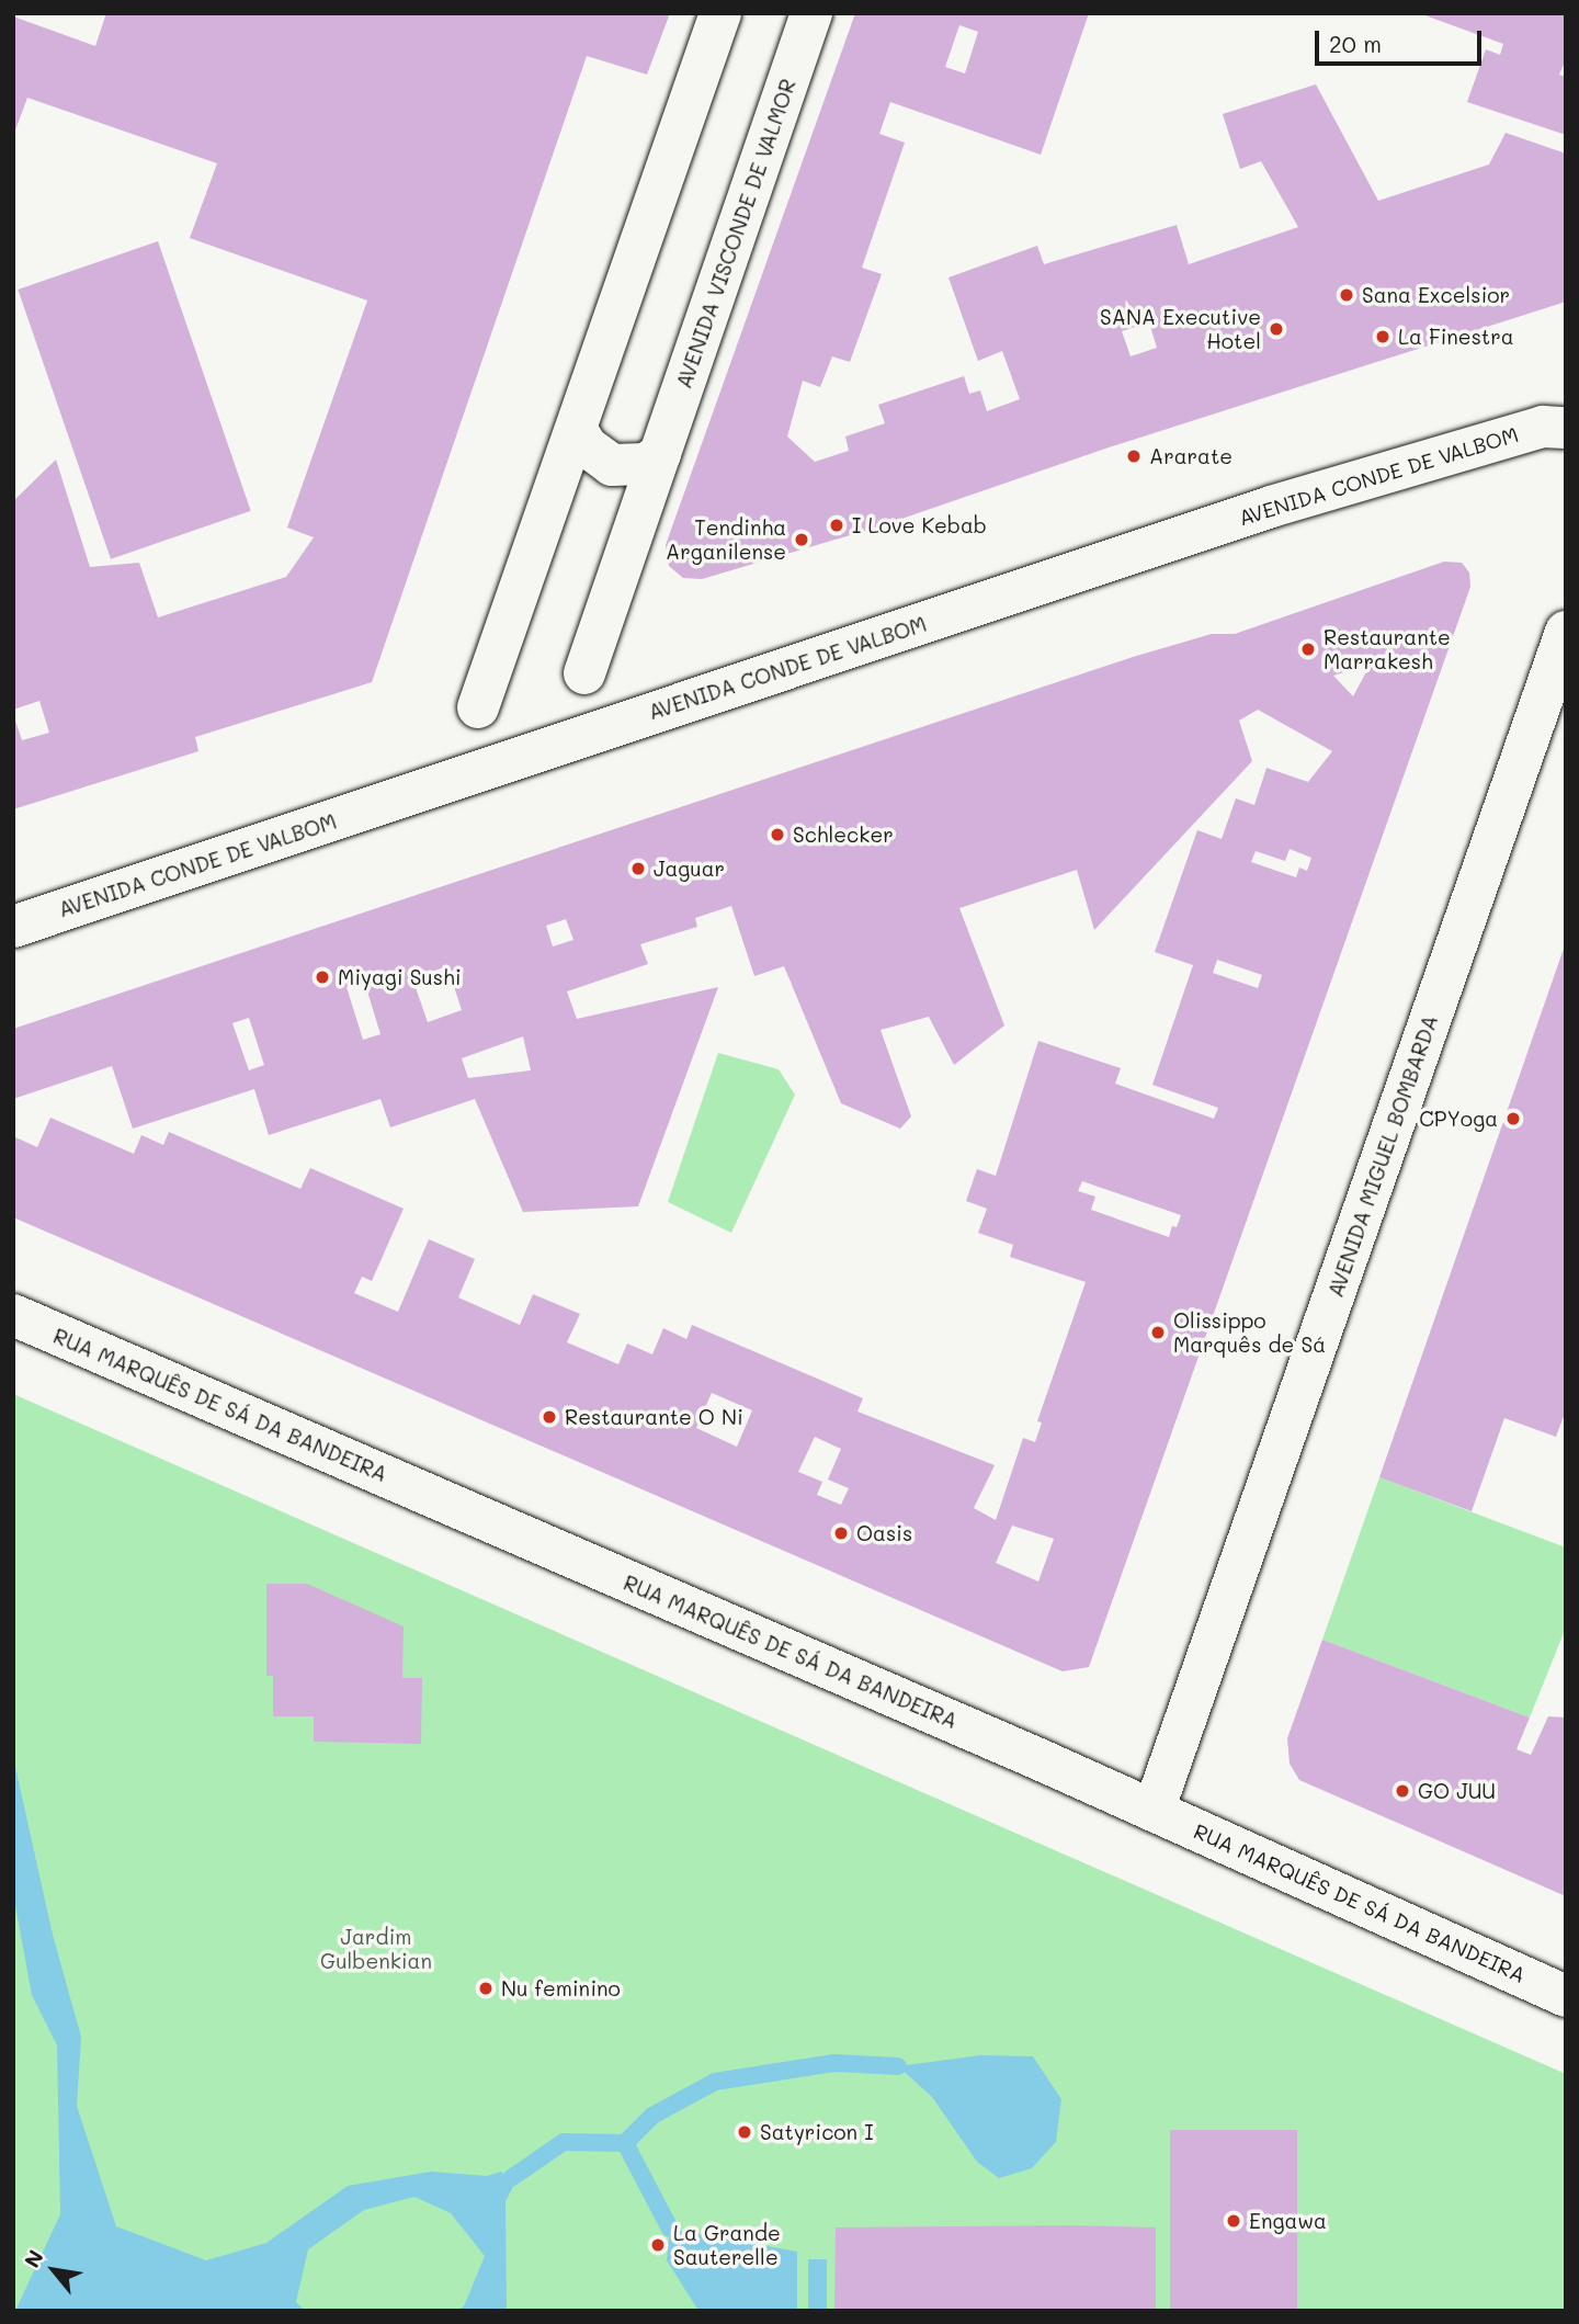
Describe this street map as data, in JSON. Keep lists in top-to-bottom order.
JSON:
{
  "streets": {
    "street": [
      "AVENIDA VISCONDE DE VALMOR",
      "AVENIDA CONDE DE VALBOM",
      "AVENIDA MIGUEL BOMBARDA",
      "RUA MARQUÊS DE SÁ DA BANDEIRA"
    ]
  },
  "crossings": [
    ["AVENIDA MIGUEL BOMBARDA", "RUA MARQUÊS DE SÁ DA BANDEIRA"]
  ],
  "parks": ["Jardim Gulbenkian"],
  "places": [
    "Sana Excelsior",
    "SANA Executive Hotel",
    "La Finestra",
    "Ararate",
    "I Love Kebab",
    "Tendinha Arganilense",
    "Restaurante Marrakesh",
    "Schlecker",
    "Jaguar",
    "Miyagi Sushi",
    "CPYoga",
    "Olissippo Marquês de Sá",
    "Restaurante O Ni",
    "Oasis",
    "GO JUU",
    "Nu feminino",
    "Satyricon I",
    "Engawa",
    "La Grande Sauterelle"
  ],
  "scale_bar": "20 m",
  "north": "top left"
}
